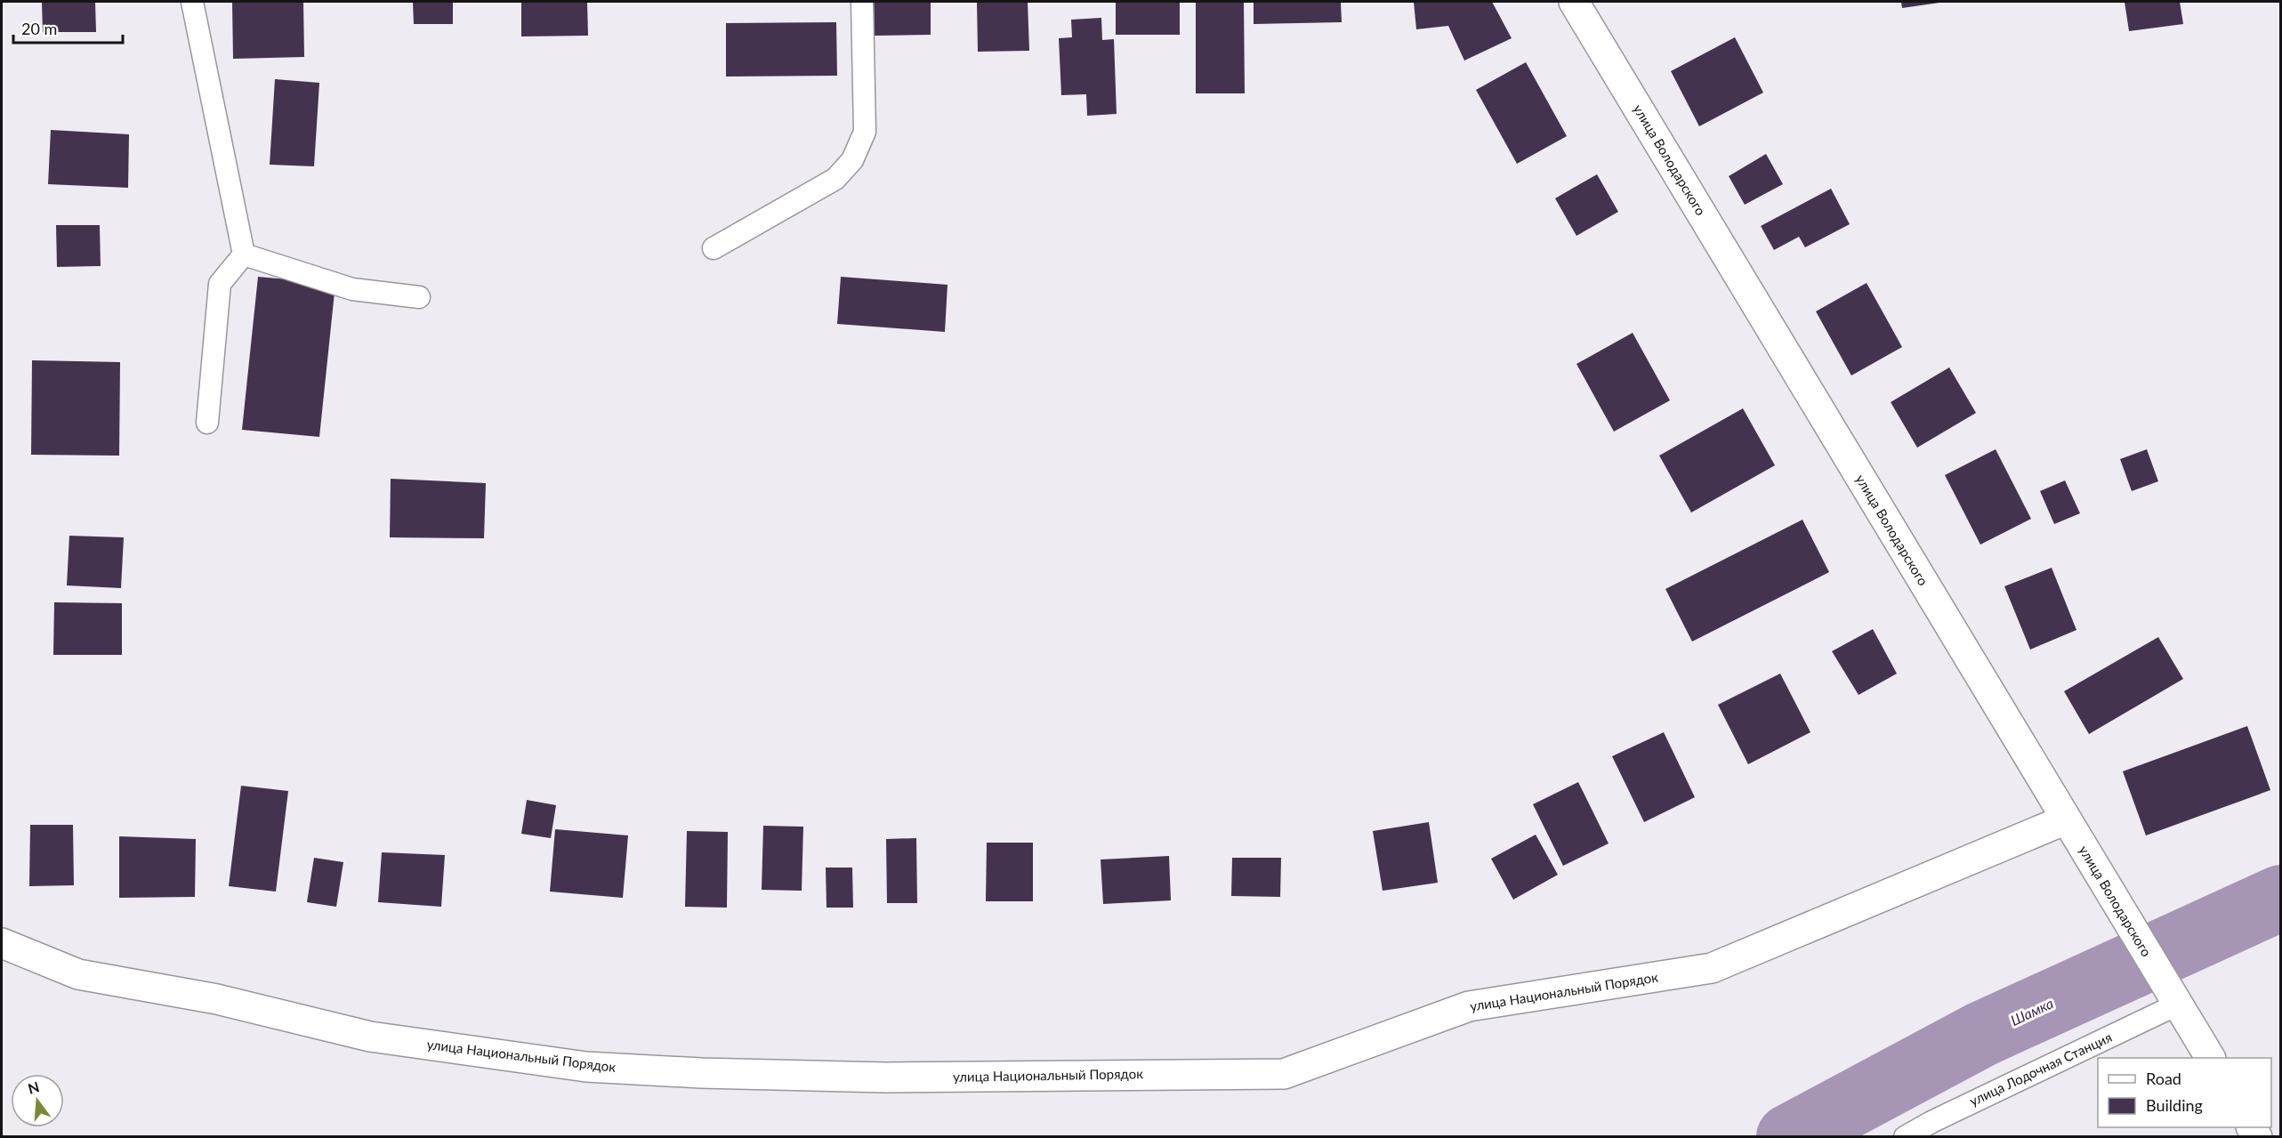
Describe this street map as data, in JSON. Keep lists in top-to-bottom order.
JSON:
{
  "streets": {
    "street": ["улица Володарского", "улица Национальный Порядок"],
    "lane": ["улица Лодочная Станция"]
  },
  "crossings": [
    ["улица Володарского", "улица Национальный Порядок"],
    ["улица Володарского", "улица Лодочная Станция"]
  ],
  "water": ["Шамка"],
  "legend": ["Road", "Building"],
  "scale_bar": "20 m",
  "north": "top"
}
